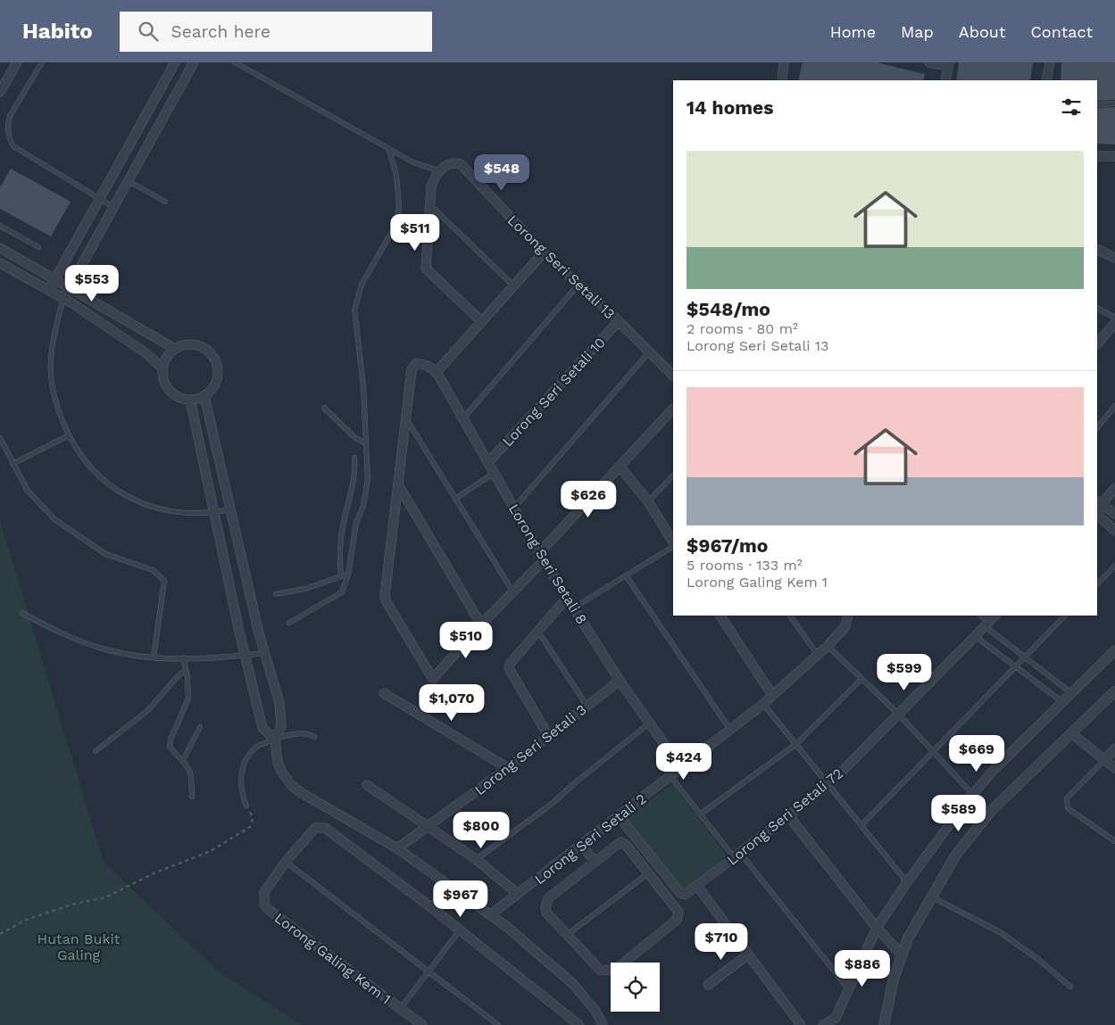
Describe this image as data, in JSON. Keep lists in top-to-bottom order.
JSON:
{
  "streets": {
    "street": [
      "Lorong Seri Setali 13",
      "Lorong Seri Setali 10",
      "Lorong Seri Setali 8",
      "Lorong Seri Setali 3",
      "Lorong Seri Setali 72",
      "Lorong Seri Setali 2",
      "Lorong Galing Kem 1"
    ]
  },
  "crossings": [
    ["Lorong Seri Setali 13", "Lorong Seri Setali 10"],
    ["Lorong Seri Setali 10", "Lorong Seri Setali 8"],
    ["Lorong Seri Setali 8", "Lorong Seri Setali 3"],
    ["Lorong Seri Setali 8", "Lorong Seri Setali 2"],
    ["Lorong Seri Setali 72", "Lorong Seri Setali 2"]
  ],
  "parks": ["Hutan Bukit Galing"],
  "page": {
    "header": "Habito",
    "search": "Search here",
    "nav": [
      "Home",
      "Map",
      "About",
      "Contact"
    ],
    "heading": "14 homes",
    "list": [
      {
        "name": "$548/mo",
        "note": "2 rooms · 80 m² · Lorong Seri Setali 13"
      },
      {
        "name": "$967/mo",
        "note": "5 rooms · 133 m² · Lorong Galing Kem 1"
      }
    ],
    "price": [
      "$548",
      "$511",
      "$553",
      "$626",
      "$510",
      "$599",
      "$1,070",
      "$669",
      "$424",
      "$589",
      "$800",
      "$967",
      "$710",
      "$886"
    ]
  }
}
